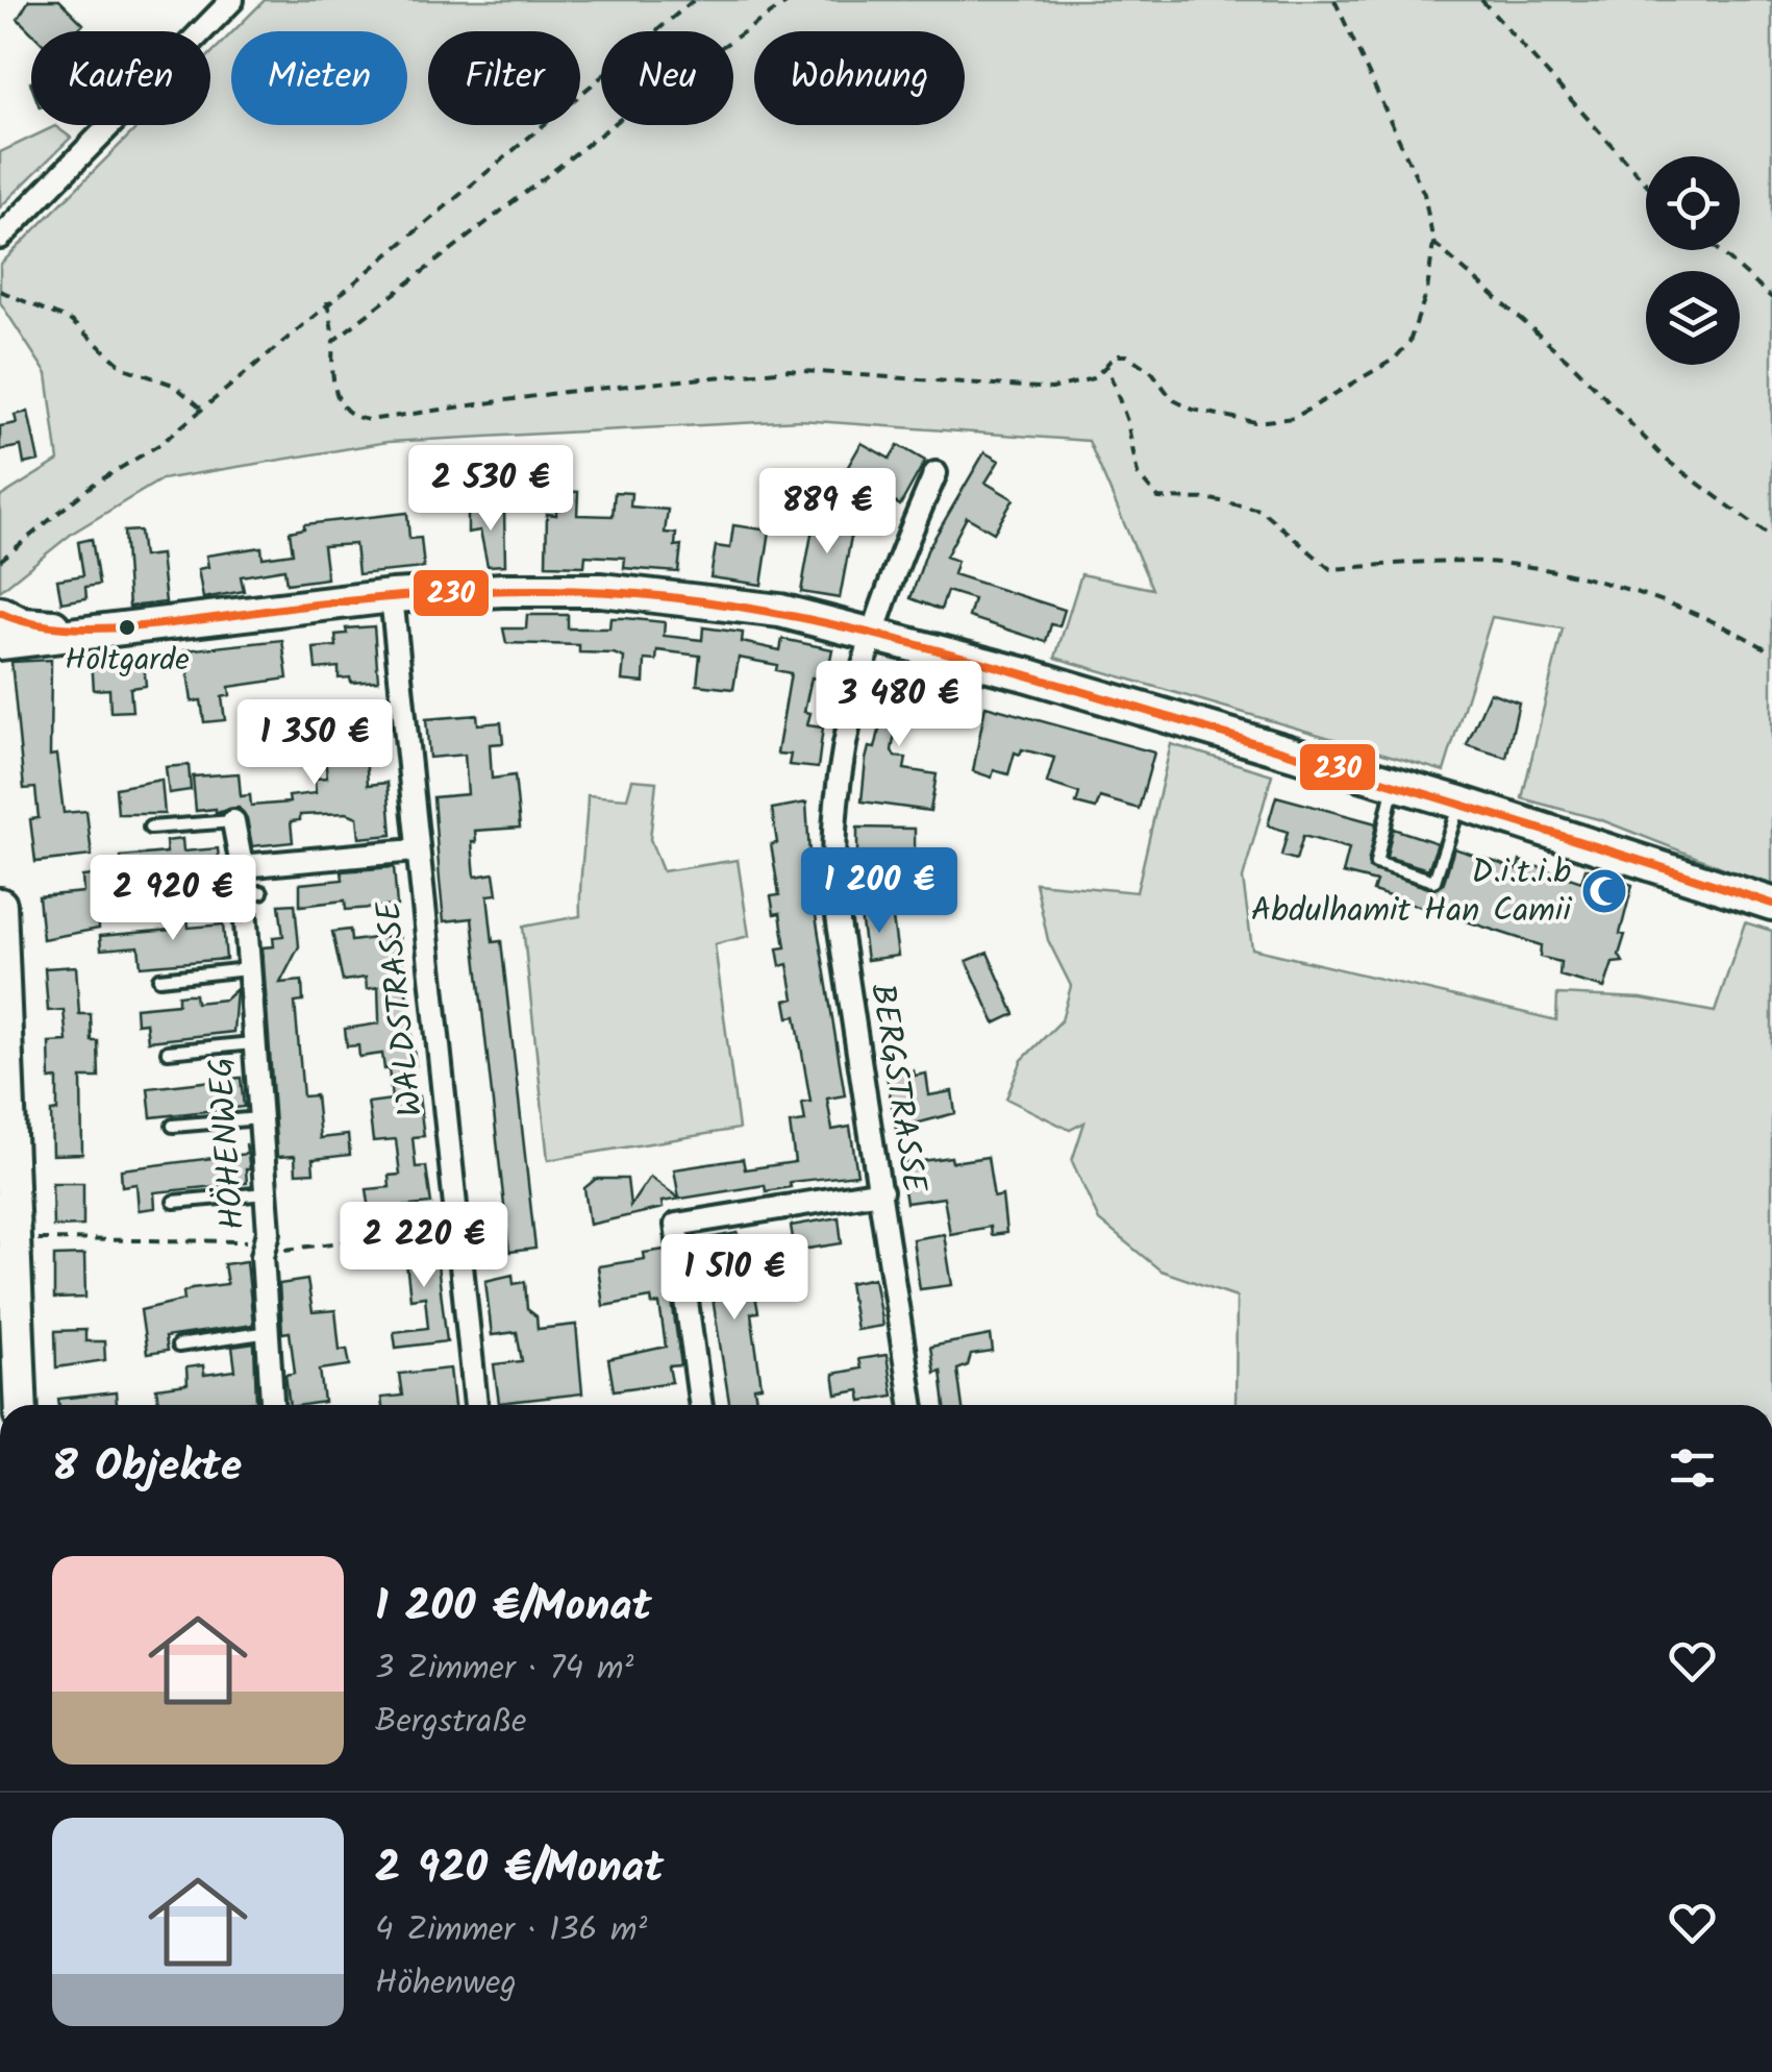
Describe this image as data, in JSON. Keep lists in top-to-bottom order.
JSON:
{
  "streets": {
    "street": ["WALDSTRASSE", "BERGSTRASSE", "HÖHENWEG"]
  },
  "places": {
    "other": ["Holtgarde"],
    "mosque": ["D.i.t.i.b Abdulhamit Han Camii"]
  },
  "lines": ["transit line 230"],
  "page": {
    "chip": [
      "Kaufen",
      "Mieten",
      "Filter",
      "Neu",
      "Wohnung"
    ],
    "price": [
      "2 530 €",
      "889 €",
      "3 480 €",
      "1 350 €",
      "1 200 €",
      "2 920 €",
      "2 220 €",
      "1 510 €"
    ],
    "heading": "8 Objekte",
    "list": [
      {
        "name": "1 200 €/Monat",
        "note": "3 Zimmer · 74 m² · Bergstraße"
      },
      {
        "name": "2 920 €/Monat",
        "note": "4 Zimmer · 136 m² · Höhenweg"
      }
    ]
  }
}
